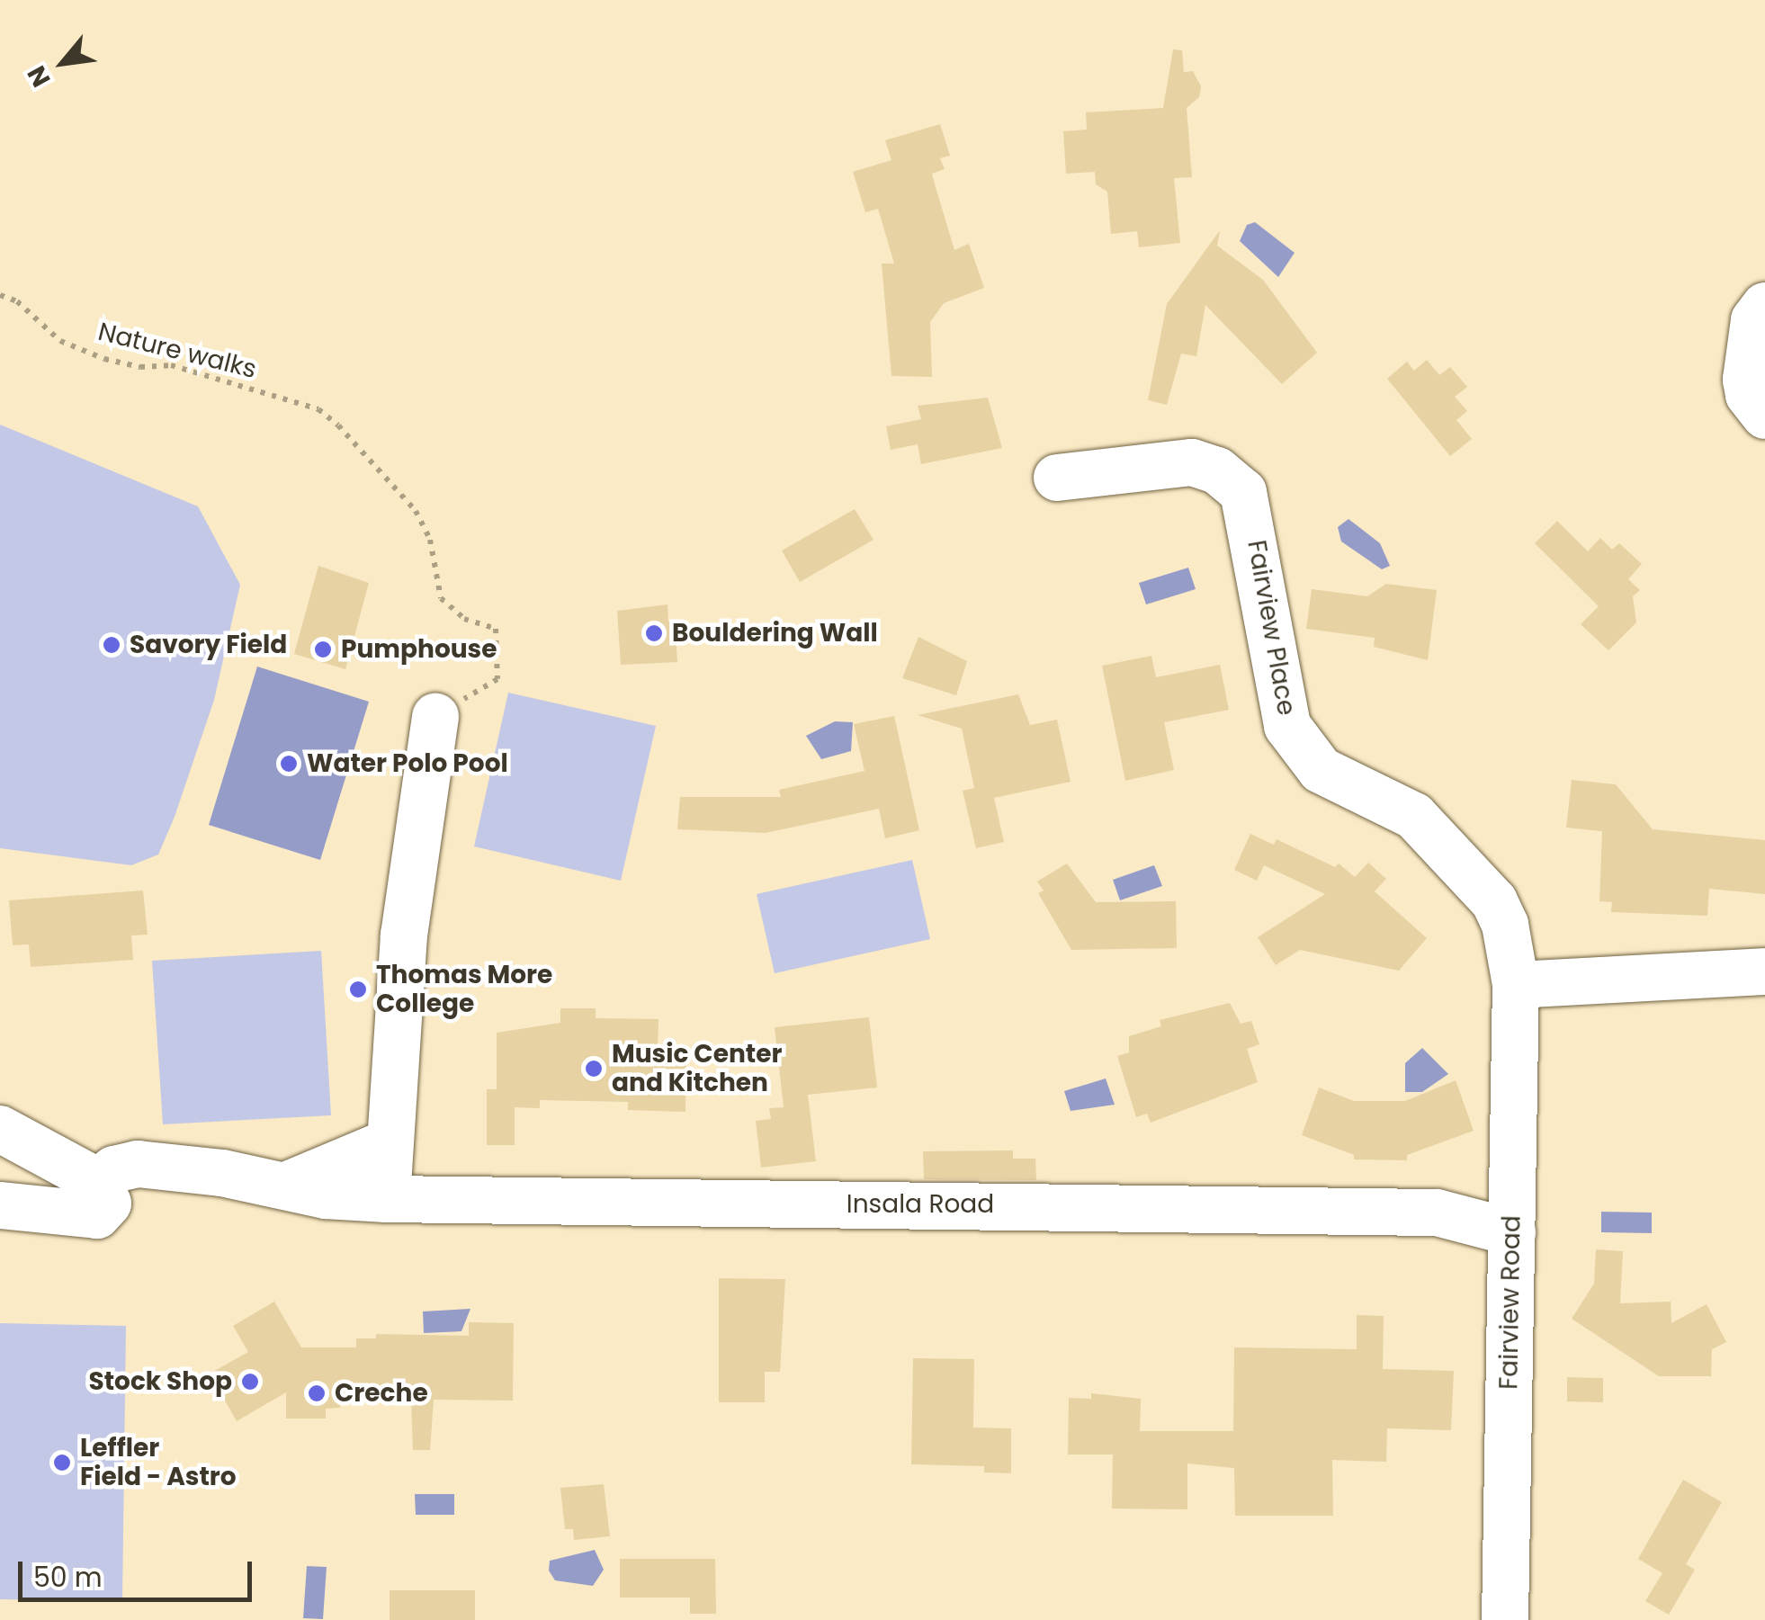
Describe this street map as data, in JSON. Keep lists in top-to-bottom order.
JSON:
{
  "streets": {
    "street": ["Fairview Place", "Insala Road", "Fairview Road"],
    "path": ["Nature walks"]
  },
  "crossings": [
    ["Fairview Place", "Fairview Road"],
    ["Insala Road", "Fairview Road"]
  ],
  "places": [
    "Bouldering Wall",
    "Savory Field",
    "Pumphouse",
    "Water Polo Pool",
    "Thomas More College",
    "Music Center and Kitchen",
    "Stock Shop",
    "Creche",
    "Leffler Field - Astro"
  ],
  "scale_bar": "50 m",
  "north": "bottom left"
}
